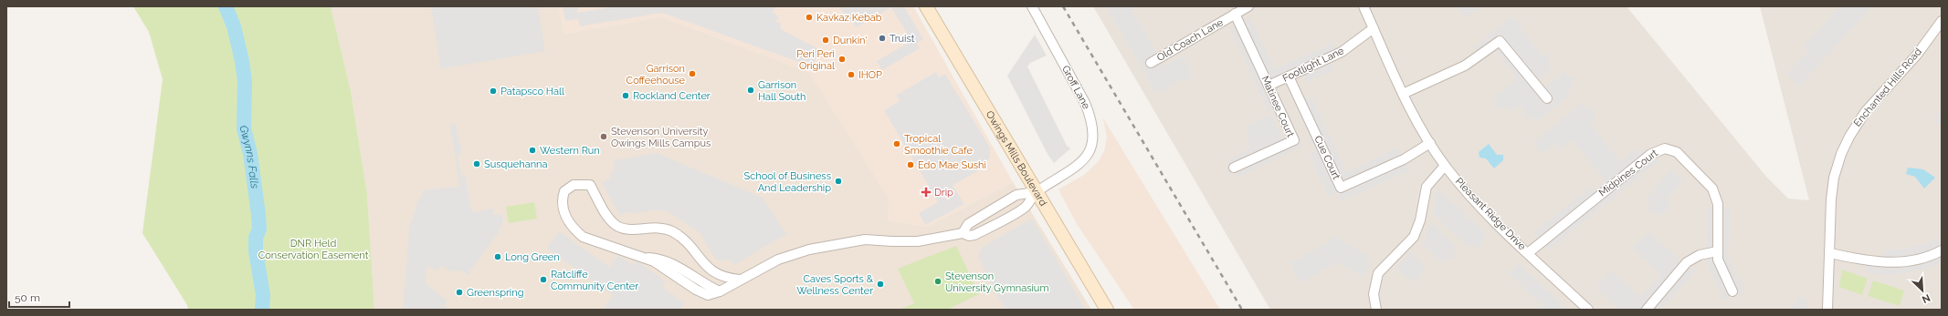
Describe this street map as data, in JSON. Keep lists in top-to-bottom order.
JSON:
{
  "streets": {
    "main road": ["Owings Mills Boulevard"],
    "street": [
      "Old Coach Lane",
      "Footlight Lane",
      "Groff Lane",
      "Enchanted Hills Road",
      "Matinee Court",
      "Cue Court",
      "Midpines Court",
      "Pleasant Ridge Drive"
    ]
  },
  "crossings": [
    ["Old Coach Lane", "Matinee Court"],
    ["Footlight Lane", "Matinee Court"],
    ["Footlight Lane", "Cue Court"],
    ["Footlight Lane", "Pleasant Ridge Drive"],
    ["Groff Lane", "Owings Mills Boulevard"],
    ["Cue Court", "Pleasant Ridge Drive"],
    ["Midpines Court", "Pleasant Ridge Drive"]
  ],
  "water": ["Gwynns Falls"],
  "parks": ["DNR Held Conservation Easement"],
  "places": {
    "other": [
      "Kavkaz Kebab",
      "Truist",
      "Dunkin'",
      "Peri Peri Original",
      "Garrison Coffeehouse",
      "IHOP",
      "Garrison Hall South",
      "Patapsco Hall",
      "Rockland Center",
      "Stevenson University Owings Mills Campus",
      "Tropical Smoothie Cafe",
      "Western Run",
      "Susquehanna",
      "Edo Mae Sushi",
      "School of Business And Leadership",
      "Long Green",
      "Ratcliffe Community Center",
      "Stevenson University Gymnasium",
      "Caves Sports & Wellness Center",
      "Greenspring"
    ],
    "health": ["Drip"]
  },
  "scale_bar": "50 m",
  "north": "bottom right"
}
